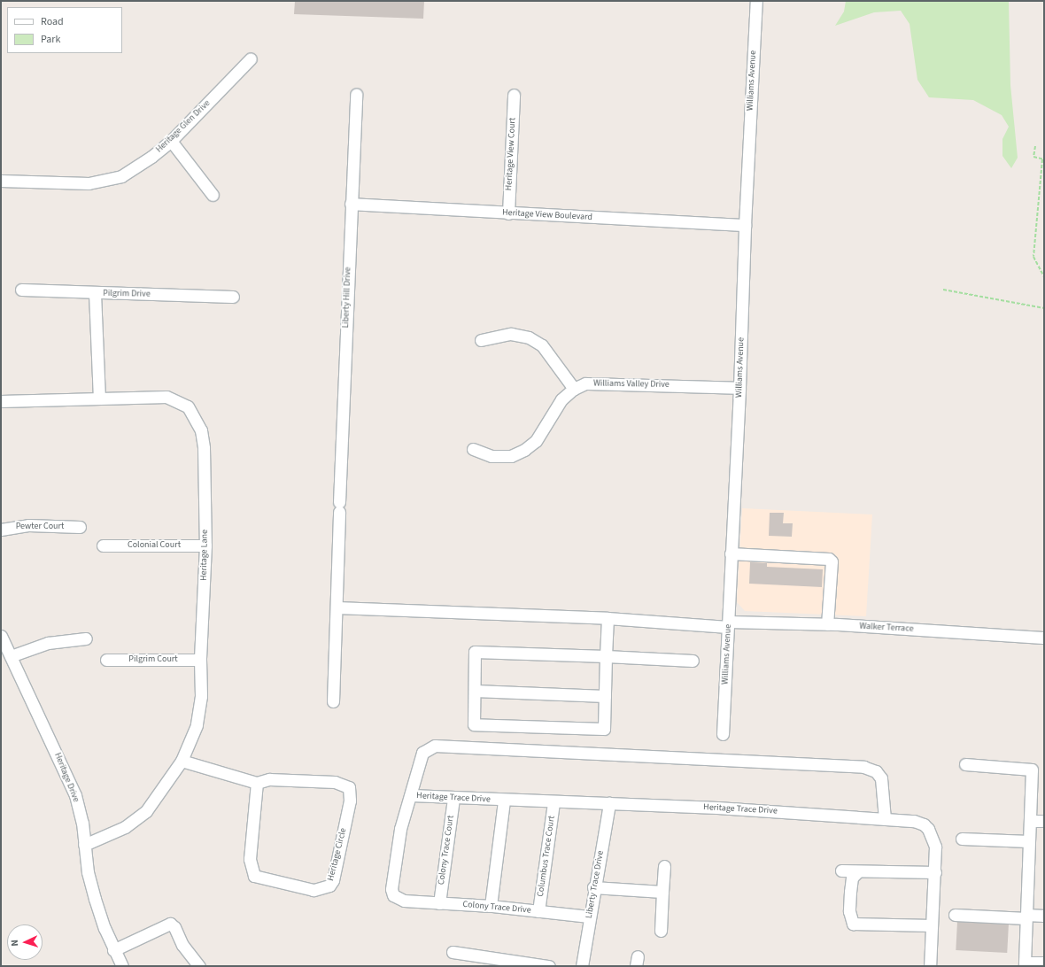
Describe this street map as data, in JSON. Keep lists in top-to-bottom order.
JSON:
{
  "streets": {
    "street": [
      "Williams Avenue",
      "Heritage Glen Drive",
      "Heritage View Court",
      "Heritage View Boulevard",
      "Pilgrim Drive",
      "Liberty Hill Drive",
      "Williams Valley Drive",
      "Pewter Court",
      "Colonial Court",
      "Heritage Lane",
      "Walker Terrace",
      "Pilgrim Court",
      "Heritage Drive",
      "Heritage Trace Drive",
      "Colony Trace Court",
      "Heritage Circle",
      "Columbus Trace Court",
      "Liberty Trace Drive",
      "Colony Trace Drive"
    ]
  },
  "crossings": [
    ["Williams Avenue", "Heritage View Boulevard"],
    ["Williams Avenue", "Williams Valley Drive"],
    ["Williams Avenue", "Walker Terrace"],
    ["Heritage View Court", "Heritage View Boulevard"],
    ["Heritage View Boulevard", "Liberty Hill Drive"],
    ["Liberty Hill Drive", "Walker Terrace"],
    ["Colonial Court", "Heritage Lane"],
    ["Heritage Lane", "Pilgrim Court"],
    ["Heritage Lane", "Heritage Drive"],
    ["Heritage Lane", "Heritage Circle"],
    ["Heritage Trace Drive", "Colony Trace Court"],
    ["Heritage Trace Drive", "Columbus Trace Court"],
    ["Heritage Trace Drive", "Liberty Trace Drive"],
    ["Heritage Trace Drive", "Colony Trace Drive"],
    ["Colony Trace Court", "Colony Trace Drive"],
    ["Columbus Trace Court", "Colony Trace Drive"],
    ["Liberty Trace Drive", "Colony Trace Drive"]
  ],
  "legend": ["Road", "Park"],
  "north": "left"
}
